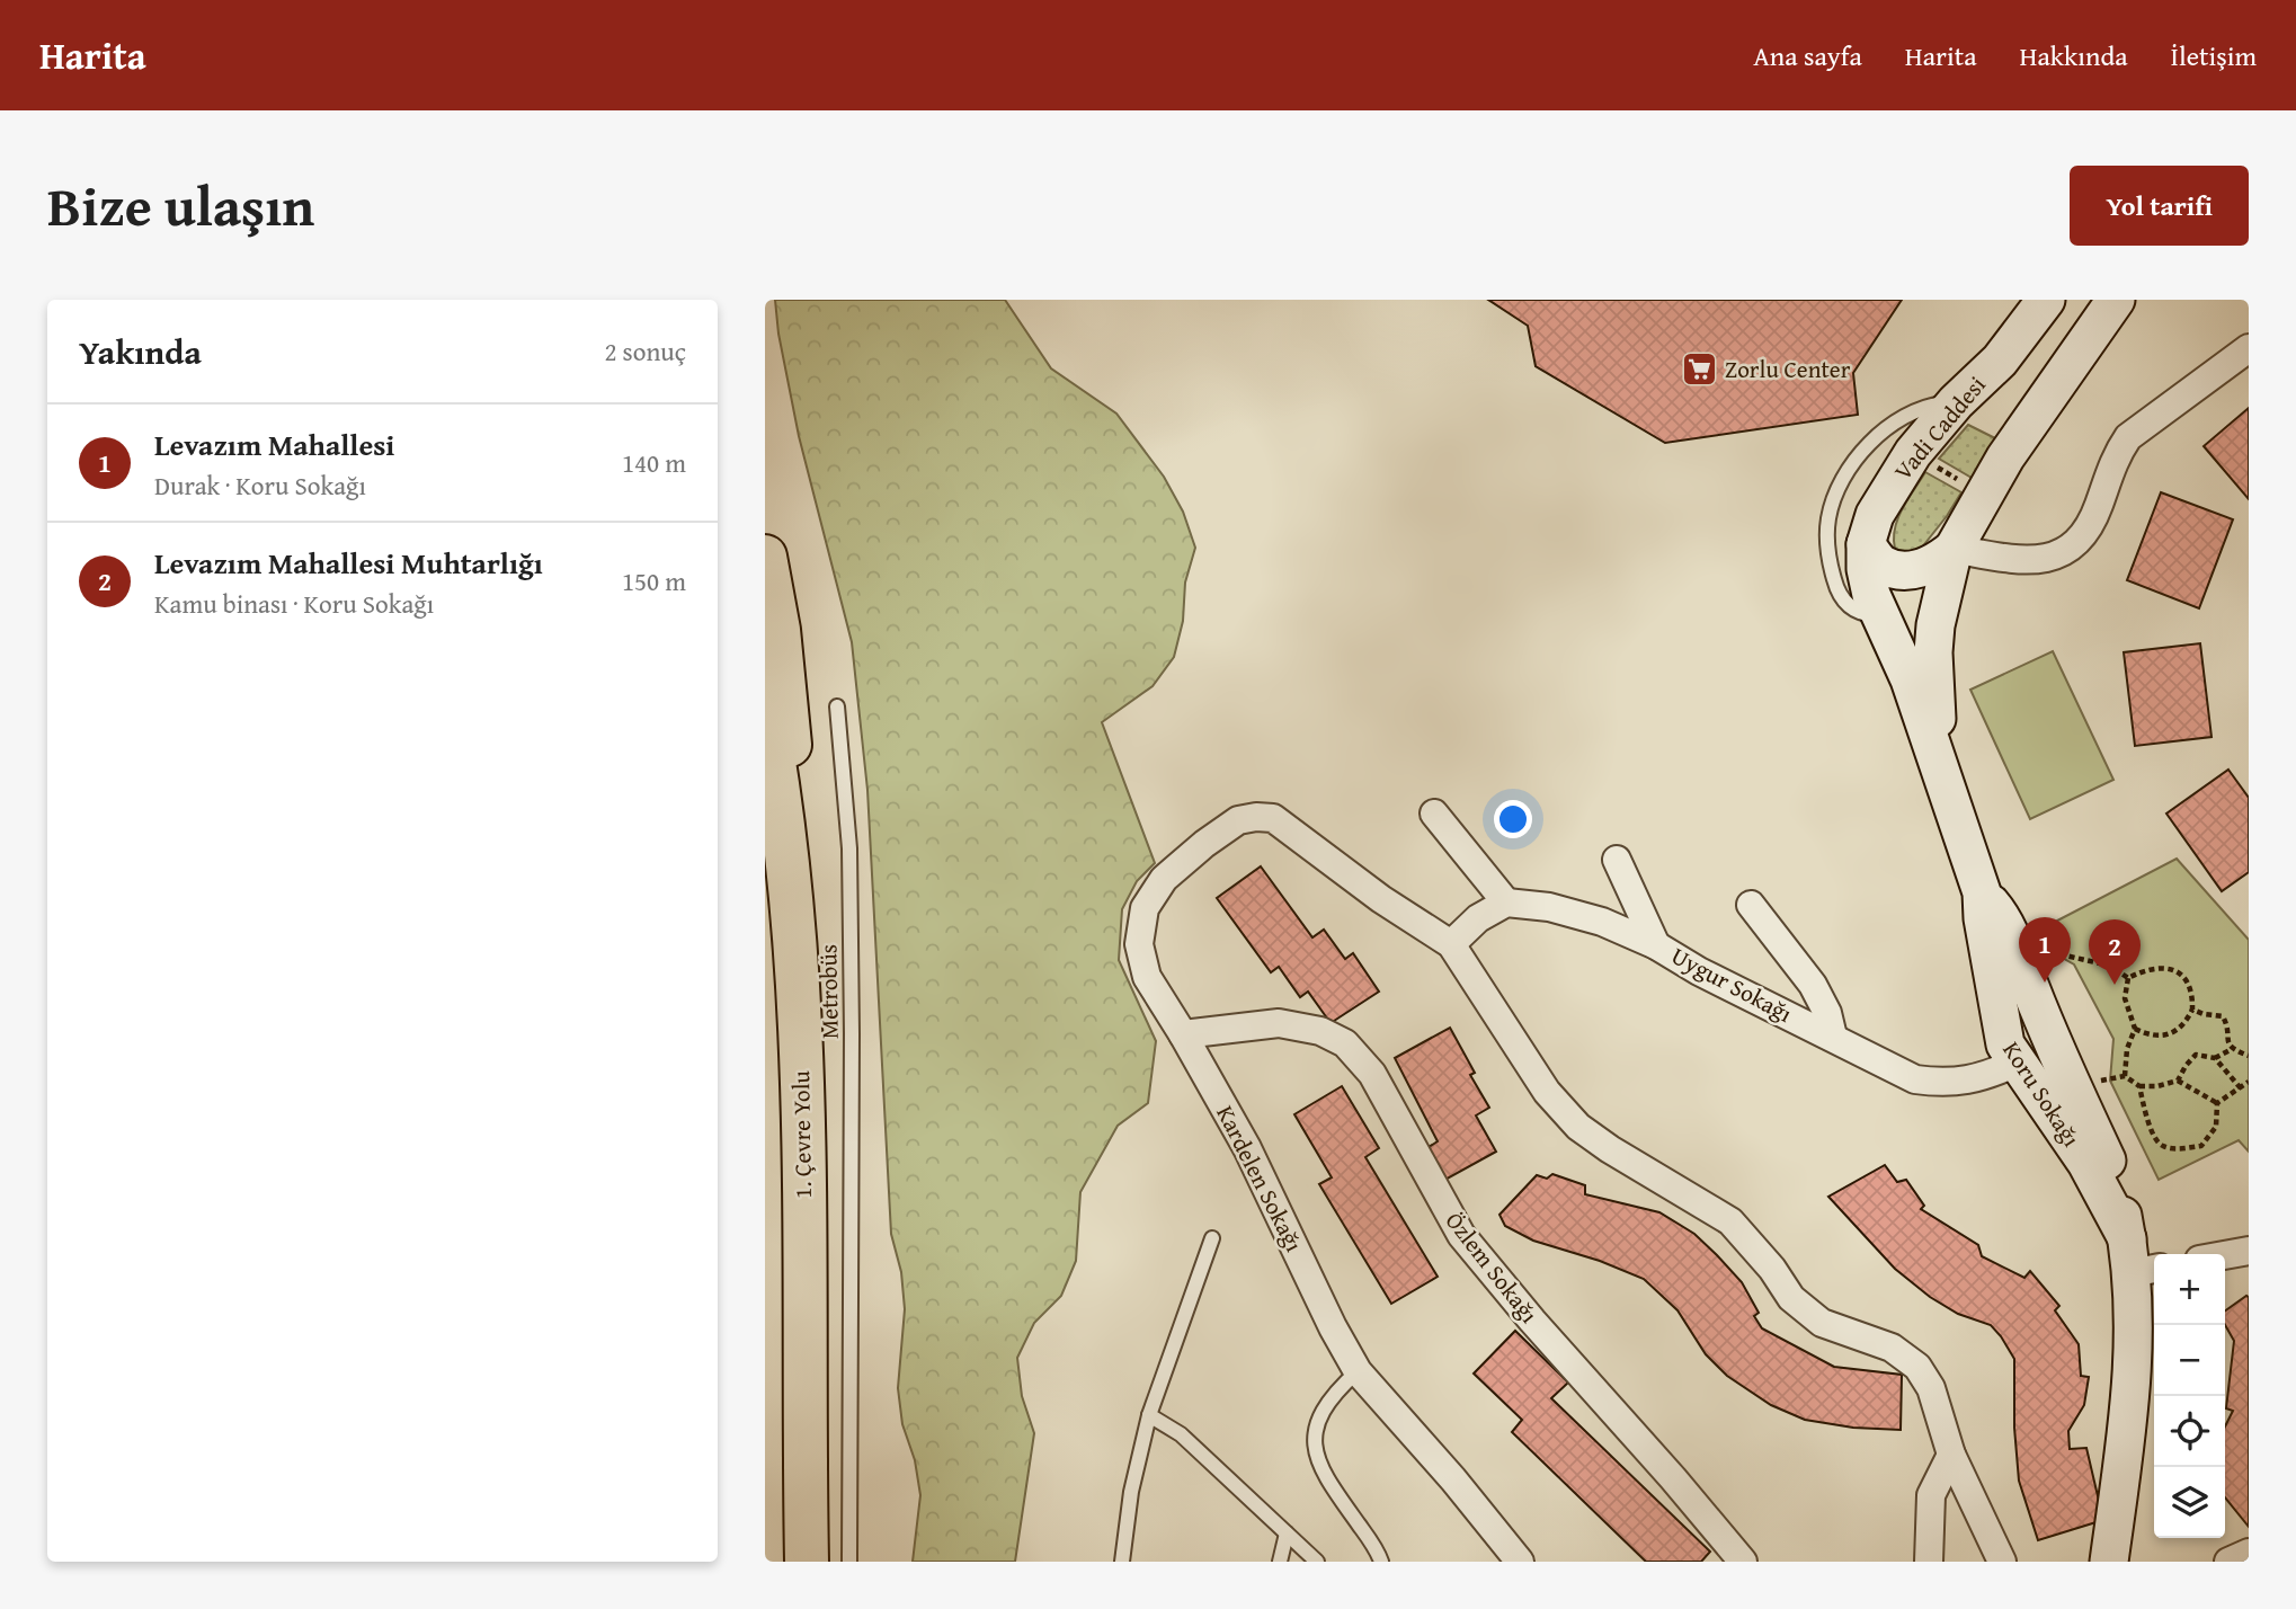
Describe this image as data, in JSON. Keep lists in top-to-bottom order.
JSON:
{
  "streets": {
    "highway": ["1. Çevre Yolu"],
    "street": [
      "Vadi Caddesi",
      "Uygur Sokağı",
      "Koru Sokağı",
      "Kardelen Sokağı",
      "Özlem Sokağı"
    ],
    "lane": ["Metrobüs"]
  },
  "crossings": [
    ["Vadi Caddesi", "Koru Sokağı"],
    ["Uygur Sokağı", "Koru Sokağı"],
    ["Kardelen Sokağı", "Özlem Sokağı"]
  ],
  "places": {
    "supermarket": ["Zorlu Center"]
  },
  "page": {
    "header": "Harita",
    "nav": [
      "Ana sayfa",
      "Harita",
      "Hakkında",
      "İletişim"
    ],
    "title": "Bize ulaşın",
    "buttons": "Yol tarifi",
    "heading": ["Yakında", "2 sonuç"],
    "list": [
      {
        "mark": "1",
        "name": "Levazım Mahallesi",
        "note": "Durak · Koru Sokağı",
        "value": "140 m"
      },
      {
        "mark": "2",
        "name": "Levazım Mahallesi Muhtarlığı",
        "note": "Kamu binası · Koru Sokağı",
        "value": "150 m"
      }
    ],
    "pins": ["1", "2"],
    "map_buttons": ["+", "−"]
  }
}
